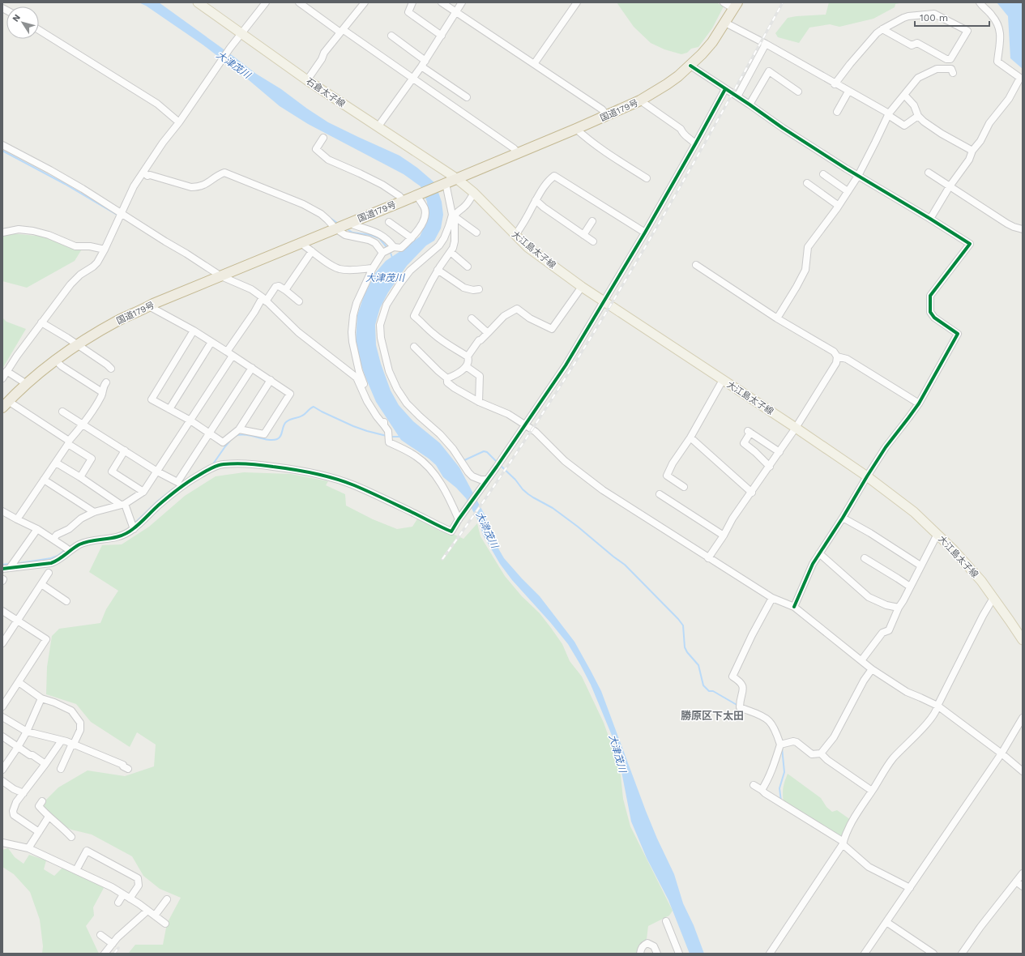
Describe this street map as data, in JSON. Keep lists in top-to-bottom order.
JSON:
{
  "streets": {
    "highway": ["国道179号"],
    "main road": ["石倉太子線", "大江島太子線"]
  },
  "crossings": [
    ["石倉太子線", "国道179号"],
    ["石倉太子線", "大江島太子線"],
    ["国道179号", "大江島太子線"]
  ],
  "districts": ["勝原区下太田"],
  "water": ["大津茂川"],
  "scale_bar": "100 m",
  "north": "top left"
}
